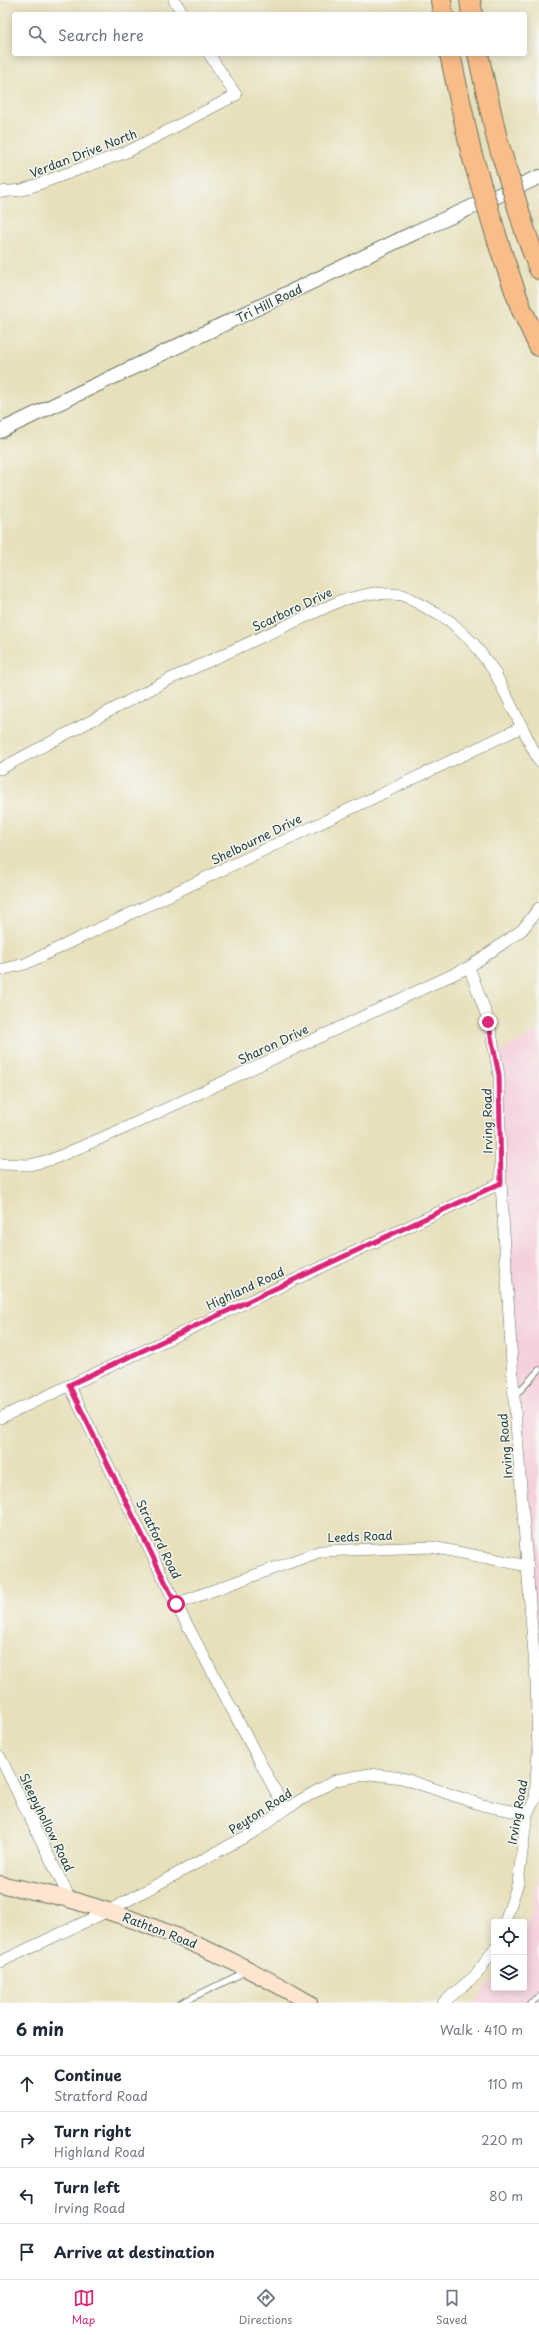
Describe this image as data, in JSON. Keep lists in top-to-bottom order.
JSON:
{
  "streets": {
    "main road": ["Rathton Road"],
    "street": [
      "Verdan Drive North",
      "Tri Hill Road",
      "Scarboro Drive",
      "Shelbourne Drive",
      "Sharon Drive",
      "Irving Road",
      "Highland Road",
      "Leeds Road",
      "Stratford Road",
      "Peyton Road",
      "Sleepyhollow Road"
    ]
  },
  "crossings": [
    ["Scarboro Drive", "Shelbourne Drive"],
    ["Sharon Drive", "Irving Road"],
    ["Irving Road", "Highland Road"],
    ["Irving Road", "Leeds Road"],
    ["Irving Road", "Peyton Road"],
    ["Highland Road", "Stratford Road"],
    ["Leeds Road", "Stratford Road"],
    ["Stratford Road", "Peyton Road"],
    ["Peyton Road", "Rathton Road"],
    ["Sleepyhollow Road", "Rathton Road"]
  ],
  "page": {
    "search": "Search here",
    "heading": ["6 min", "Walk · 410 m"],
    "list": [
      ["Continue", "Stratford Road", "110 m"],
      ["Turn right", "Highland Road", "220 m"],
      ["Turn left", "Irving Road", "80 m"],
      "Arrive at destination"
    ],
    "nav": ["Map", "Directions", "Saved"]
  }
}
